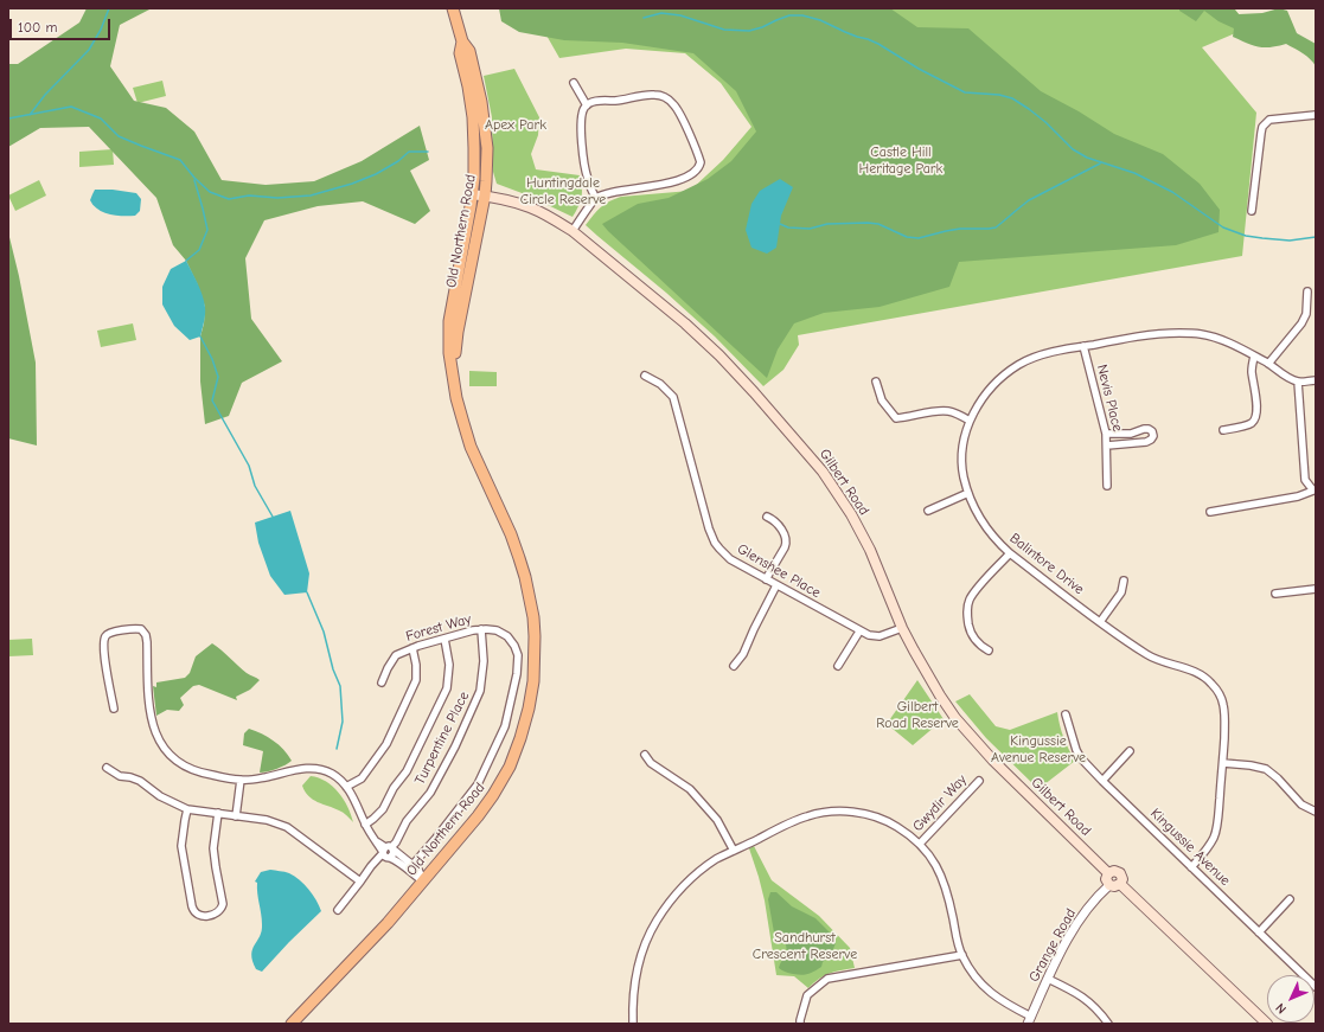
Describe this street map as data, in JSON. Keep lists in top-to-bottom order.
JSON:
{
  "streets": {
    "main road": ["Old Northern Road", "Gilbert Road"],
    "street": [
      "Nevis Place",
      "Balintore Drive",
      "Glenshee Place",
      "Forest Way",
      "Turpentine Place",
      "Gwydir Way",
      "Kingussie Avenue",
      "Grange Road"
    ]
  },
  "crossings": [
    ["Old Northern Road", "Gilbert Road"],
    ["Nevis Place", "Balintore Drive"],
    ["Gilbert Road", "Glenshee Place"],
    ["Gilbert Road", "Grange Road"],
    ["Balintore Drive", "Kingussie Avenue"],
    ["Forest Way", "Turpentine Place"]
  ],
  "parks": [
    "Apex Park",
    "Castle Hill Heritage Park",
    "Huntingdale Circle Reserve",
    "Gilbert Road Reserve",
    "Kingussie Avenue Reserve",
    "Sandhurst Crescent Reserve"
  ],
  "scale_bar": "100 m",
  "north": "bottom left"
}
